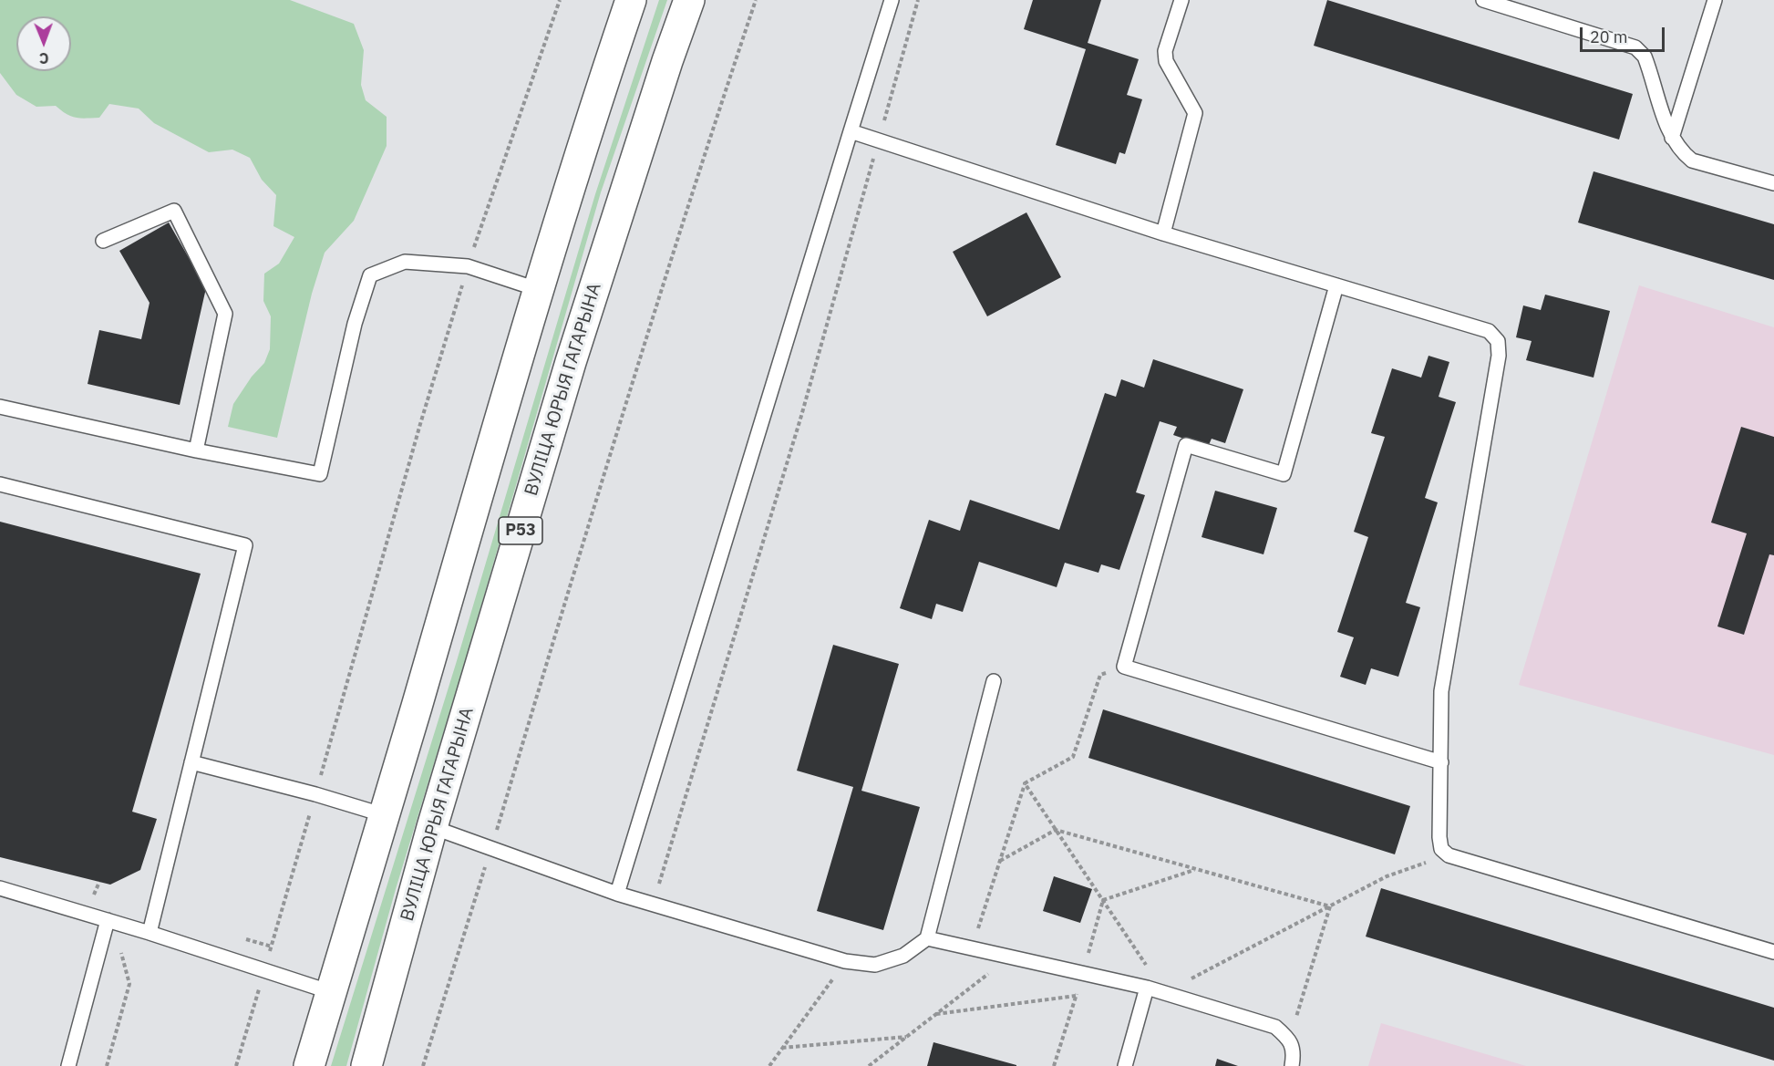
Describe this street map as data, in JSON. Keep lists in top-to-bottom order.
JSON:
{
  "streets": {
    "main road": ["ВУЛІЦА ЮРЫЯ ГАГАРЫНА", "Р53"]
  },
  "scale_bar": "20 m",
  "north": "bottom"
}
